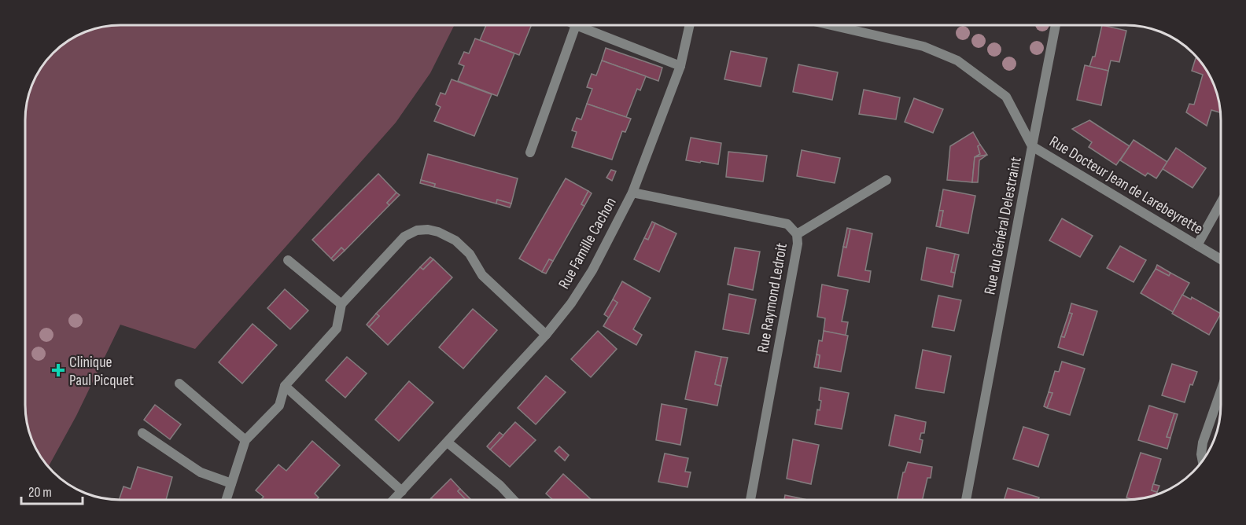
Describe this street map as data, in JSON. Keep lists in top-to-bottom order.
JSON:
{
  "streets": {
    "street": [
      "Rue Docteur Jean de Larebeyrette",
      "Rue du Général Delestraint",
      "Rue Famille Cachon",
      "Rue Raymond Ledroit"
    ]
  },
  "crossings": [
    ["Rue Docteur Jean de Larebeyrette", "Rue du Général Delestraint"],
    ["Rue Famille Cachon", "Rue Raymond Ledroit"]
  ],
  "places": {
    "health": ["Clinique Paul Picquet"]
  },
  "scale_bar": "20 m"
}
